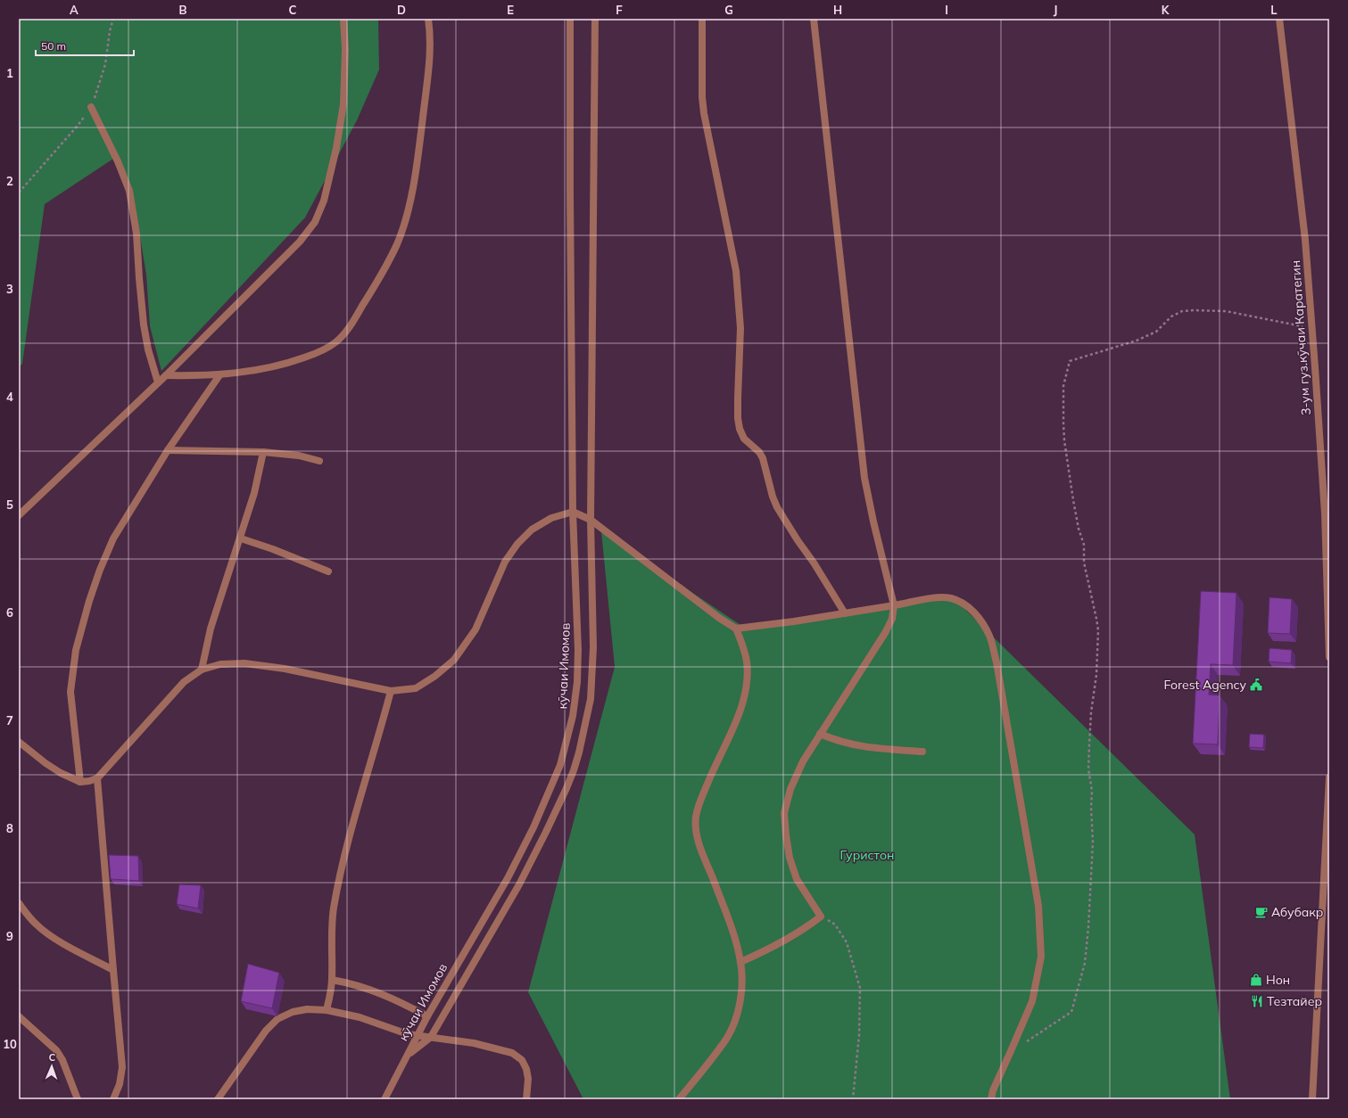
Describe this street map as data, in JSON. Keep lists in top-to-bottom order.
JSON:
{
  "streets": {
    "street": ["3-ум гуз.кӯчаи Каратегин", "кӯчаи Имомов"]
  },
  "parks": ["Гуристон"],
  "places": {
    "public building": ["Forest Agency"],
    "cafe": ["Абубакр"],
    "shop": ["Нон"],
    "restaurant": ["Тезтайер"]
  },
  "scale_bar": "50 m",
  "north": "top",
  "grid": {
    "columns": [
      "A",
      "B",
      "C",
      "D",
      "E",
      "F",
      "G",
      "H",
      "I",
      "J",
      "K",
      "L"
    ],
    "rows": [
      "1",
      "2",
      "3",
      "4",
      "5",
      "6",
      "7",
      "8",
      "9",
      "10"
    ]
  }
}
